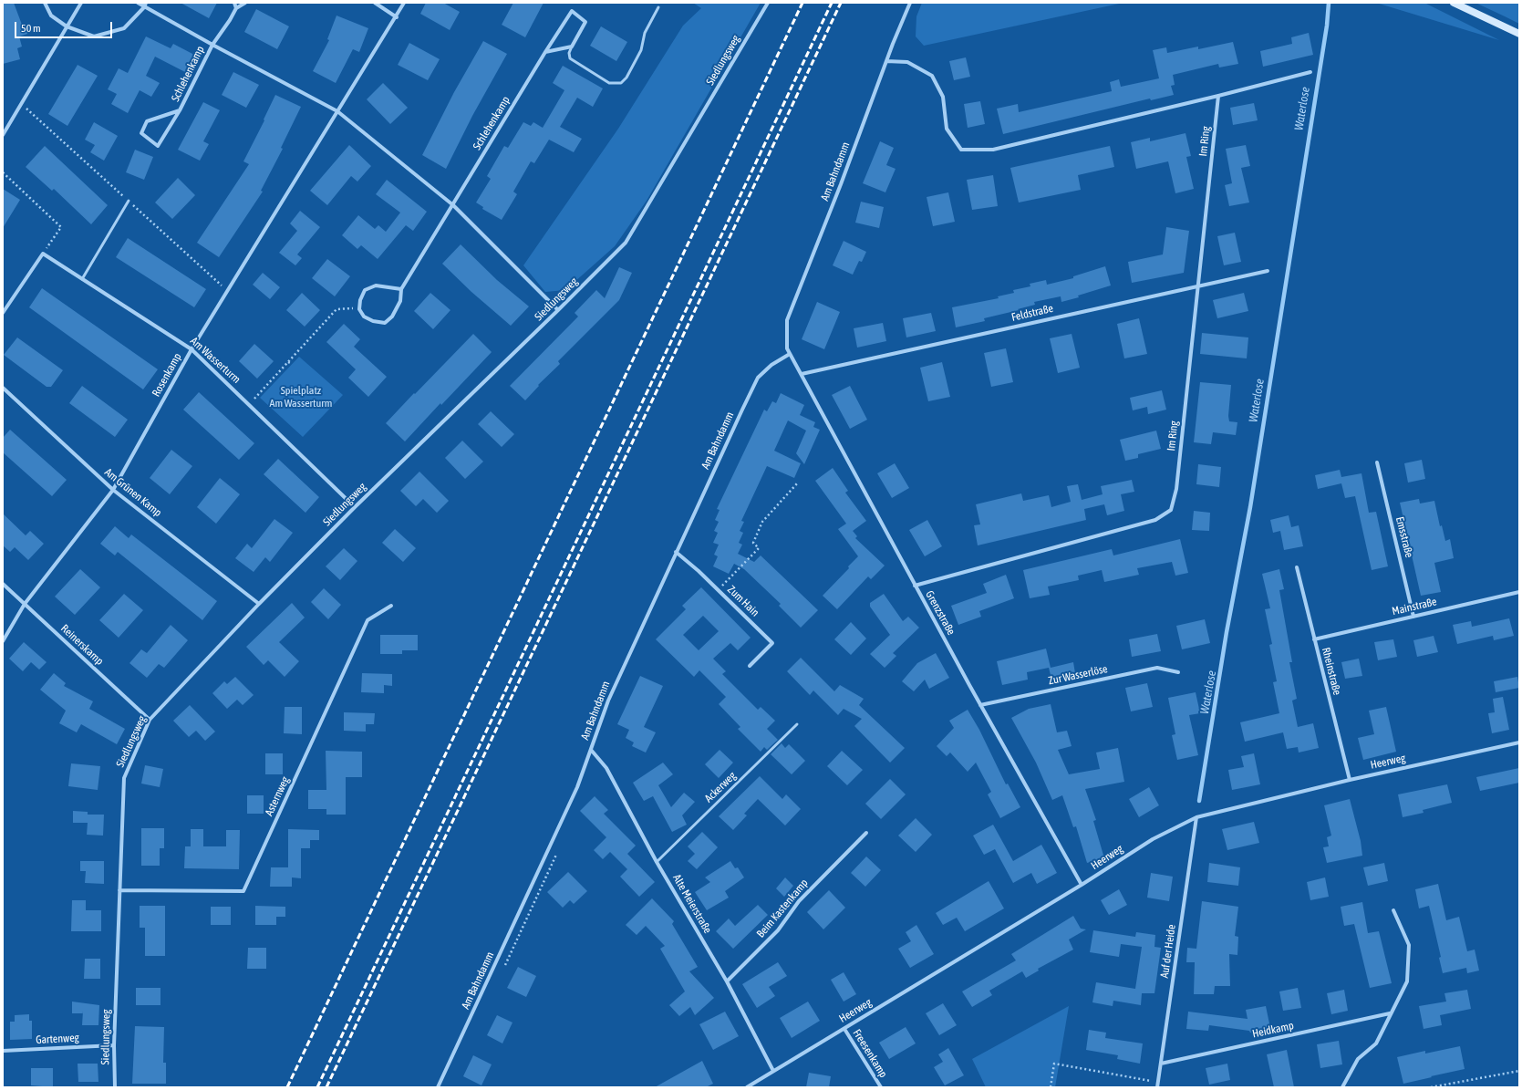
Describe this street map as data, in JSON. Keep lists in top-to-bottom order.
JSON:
{
  "streets": {
    "street": [
      "Siedlungsweg",
      "Schlehenkamp",
      "Im Ring",
      "Am Bahndamm",
      "Feldstraße",
      "Am Wasserturm",
      "Rosenkamp",
      "Am Grünen Kamp",
      "Emsstraße",
      "Zum Hain",
      "Mainstraße",
      "Grenzstraße",
      "Reinerskamp",
      "Rheinstraße",
      "Zur Wasserlöse",
      "Heerweg",
      "Asternweg",
      "Alte Meierstraße",
      "Beim Kastenkamp",
      "Auf der Heide",
      "Heidkamp",
      "Gartenweg",
      "Freesenkamp"
    ],
    "lane": ["Ackerweg"]
  },
  "crossings": [
    ["Siedlungsweg", "Schlehenkamp"],
    ["Siedlungsweg", "Am Wasserturm"],
    ["Siedlungsweg", "Am Grünen Kamp"],
    ["Siedlungsweg", "Reinerskamp"],
    ["Siedlungsweg", "Asternweg"],
    ["Siedlungsweg", "Gartenweg"],
    ["Schlehenkamp", "Rosenkamp"],
    ["Im Ring", "Feldstraße"],
    ["Im Ring", "Grenzstraße"],
    ["Am Bahndamm", "Zum Hain"],
    ["Am Bahndamm", "Grenzstraße"],
    ["Am Bahndamm", "Alte Meierstraße"],
    ["Feldstraße", "Grenzstraße"],
    ["Am Wasserturm", "Rosenkamp"],
    ["Rosenkamp", "Am Grünen Kamp"],
    ["Rosenkamp", "Reinerskamp"],
    ["Emsstraße", "Mainstraße"],
    ["Mainstraße", "Rheinstraße"],
    ["Grenzstraße", "Zur Wasserlöse"],
    ["Grenzstraße", "Heerweg"],
    ["Rheinstraße", "Heerweg"],
    ["Heerweg", "Alte Meierstraße"],
    ["Heerweg", "Auf der Heide"],
    ["Heerweg", "Freesenkamp"],
    ["Ackerweg", "Alte Meierstraße"],
    ["Alte Meierstraße", "Beim Kastenkamp"],
    ["Auf der Heide", "Heidkamp"]
  ],
  "water": ["Waterlose"],
  "parks": ["Spielplatz Am Wasserturm"],
  "scale_bar": "50 m"
}
